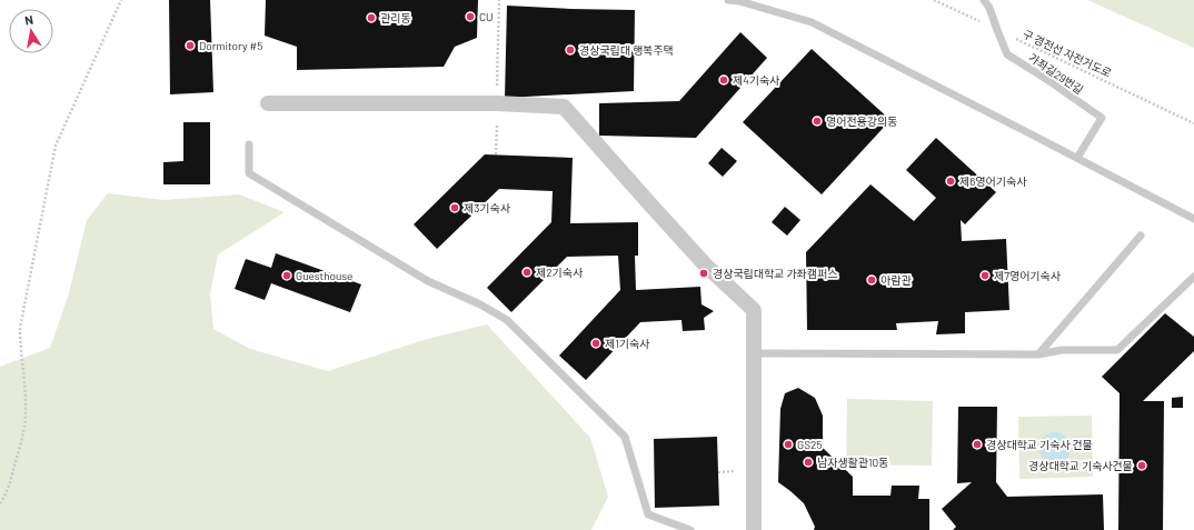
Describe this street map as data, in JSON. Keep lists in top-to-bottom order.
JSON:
{
  "streets": {
    "lane": ["가좌길29번길"],
    "path": ["구 경전선 자전거도로"]
  },
  "crossings": [
    ["구 경전선 자전거도로", "가좌길29번길"]
  ],
  "places": [
    "CU",
    "관리동",
    "Dormitory #5",
    "경상국립대 행복주택",
    "제4기숙사",
    "영어전용강의동",
    "제6영어기숙사",
    "제3기숙사",
    "제2기숙사",
    "경상국립대학교 가좌캠퍼스",
    "Guesthouse",
    "제7영어기숙사",
    "아람관",
    "제1기숙사",
    "GS25",
    "경상대학교 기숙사 건물",
    "남자생활관10동",
    "경상대학교 기숙사건물"
  ],
  "north": "top"
}
